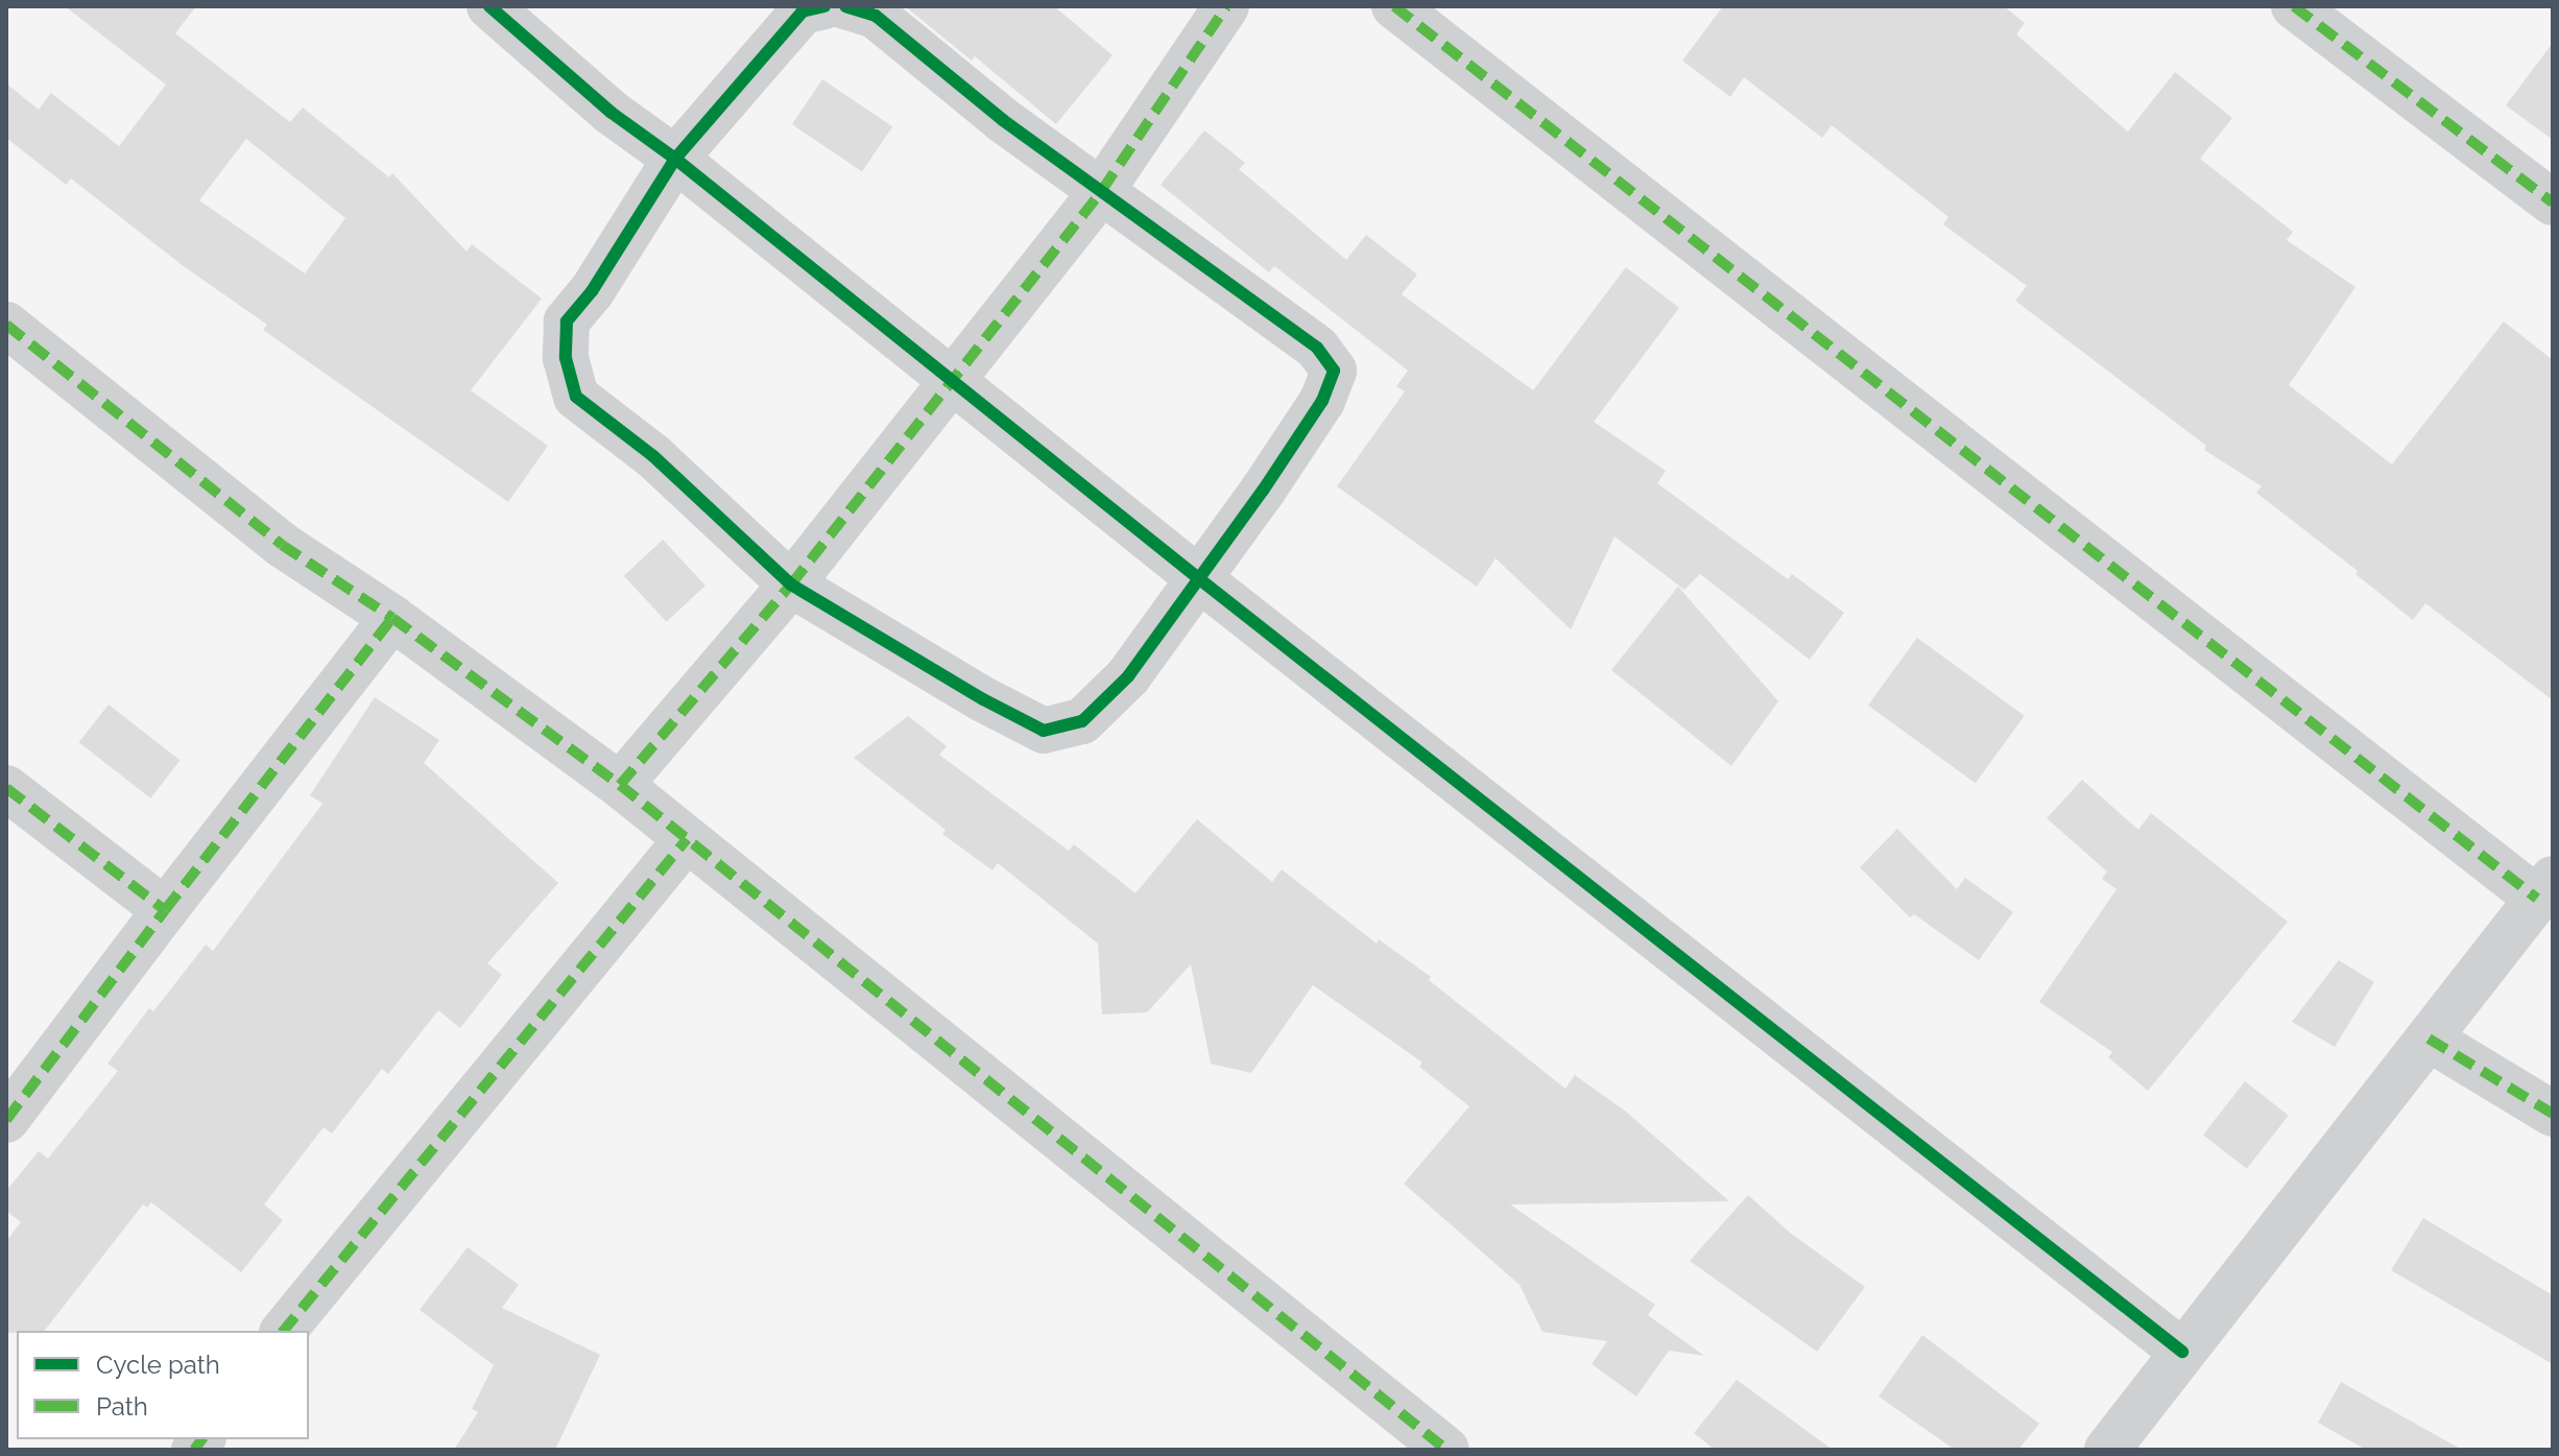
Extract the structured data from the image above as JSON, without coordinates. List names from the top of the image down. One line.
{"legend":["Cycle path","Path"]}
